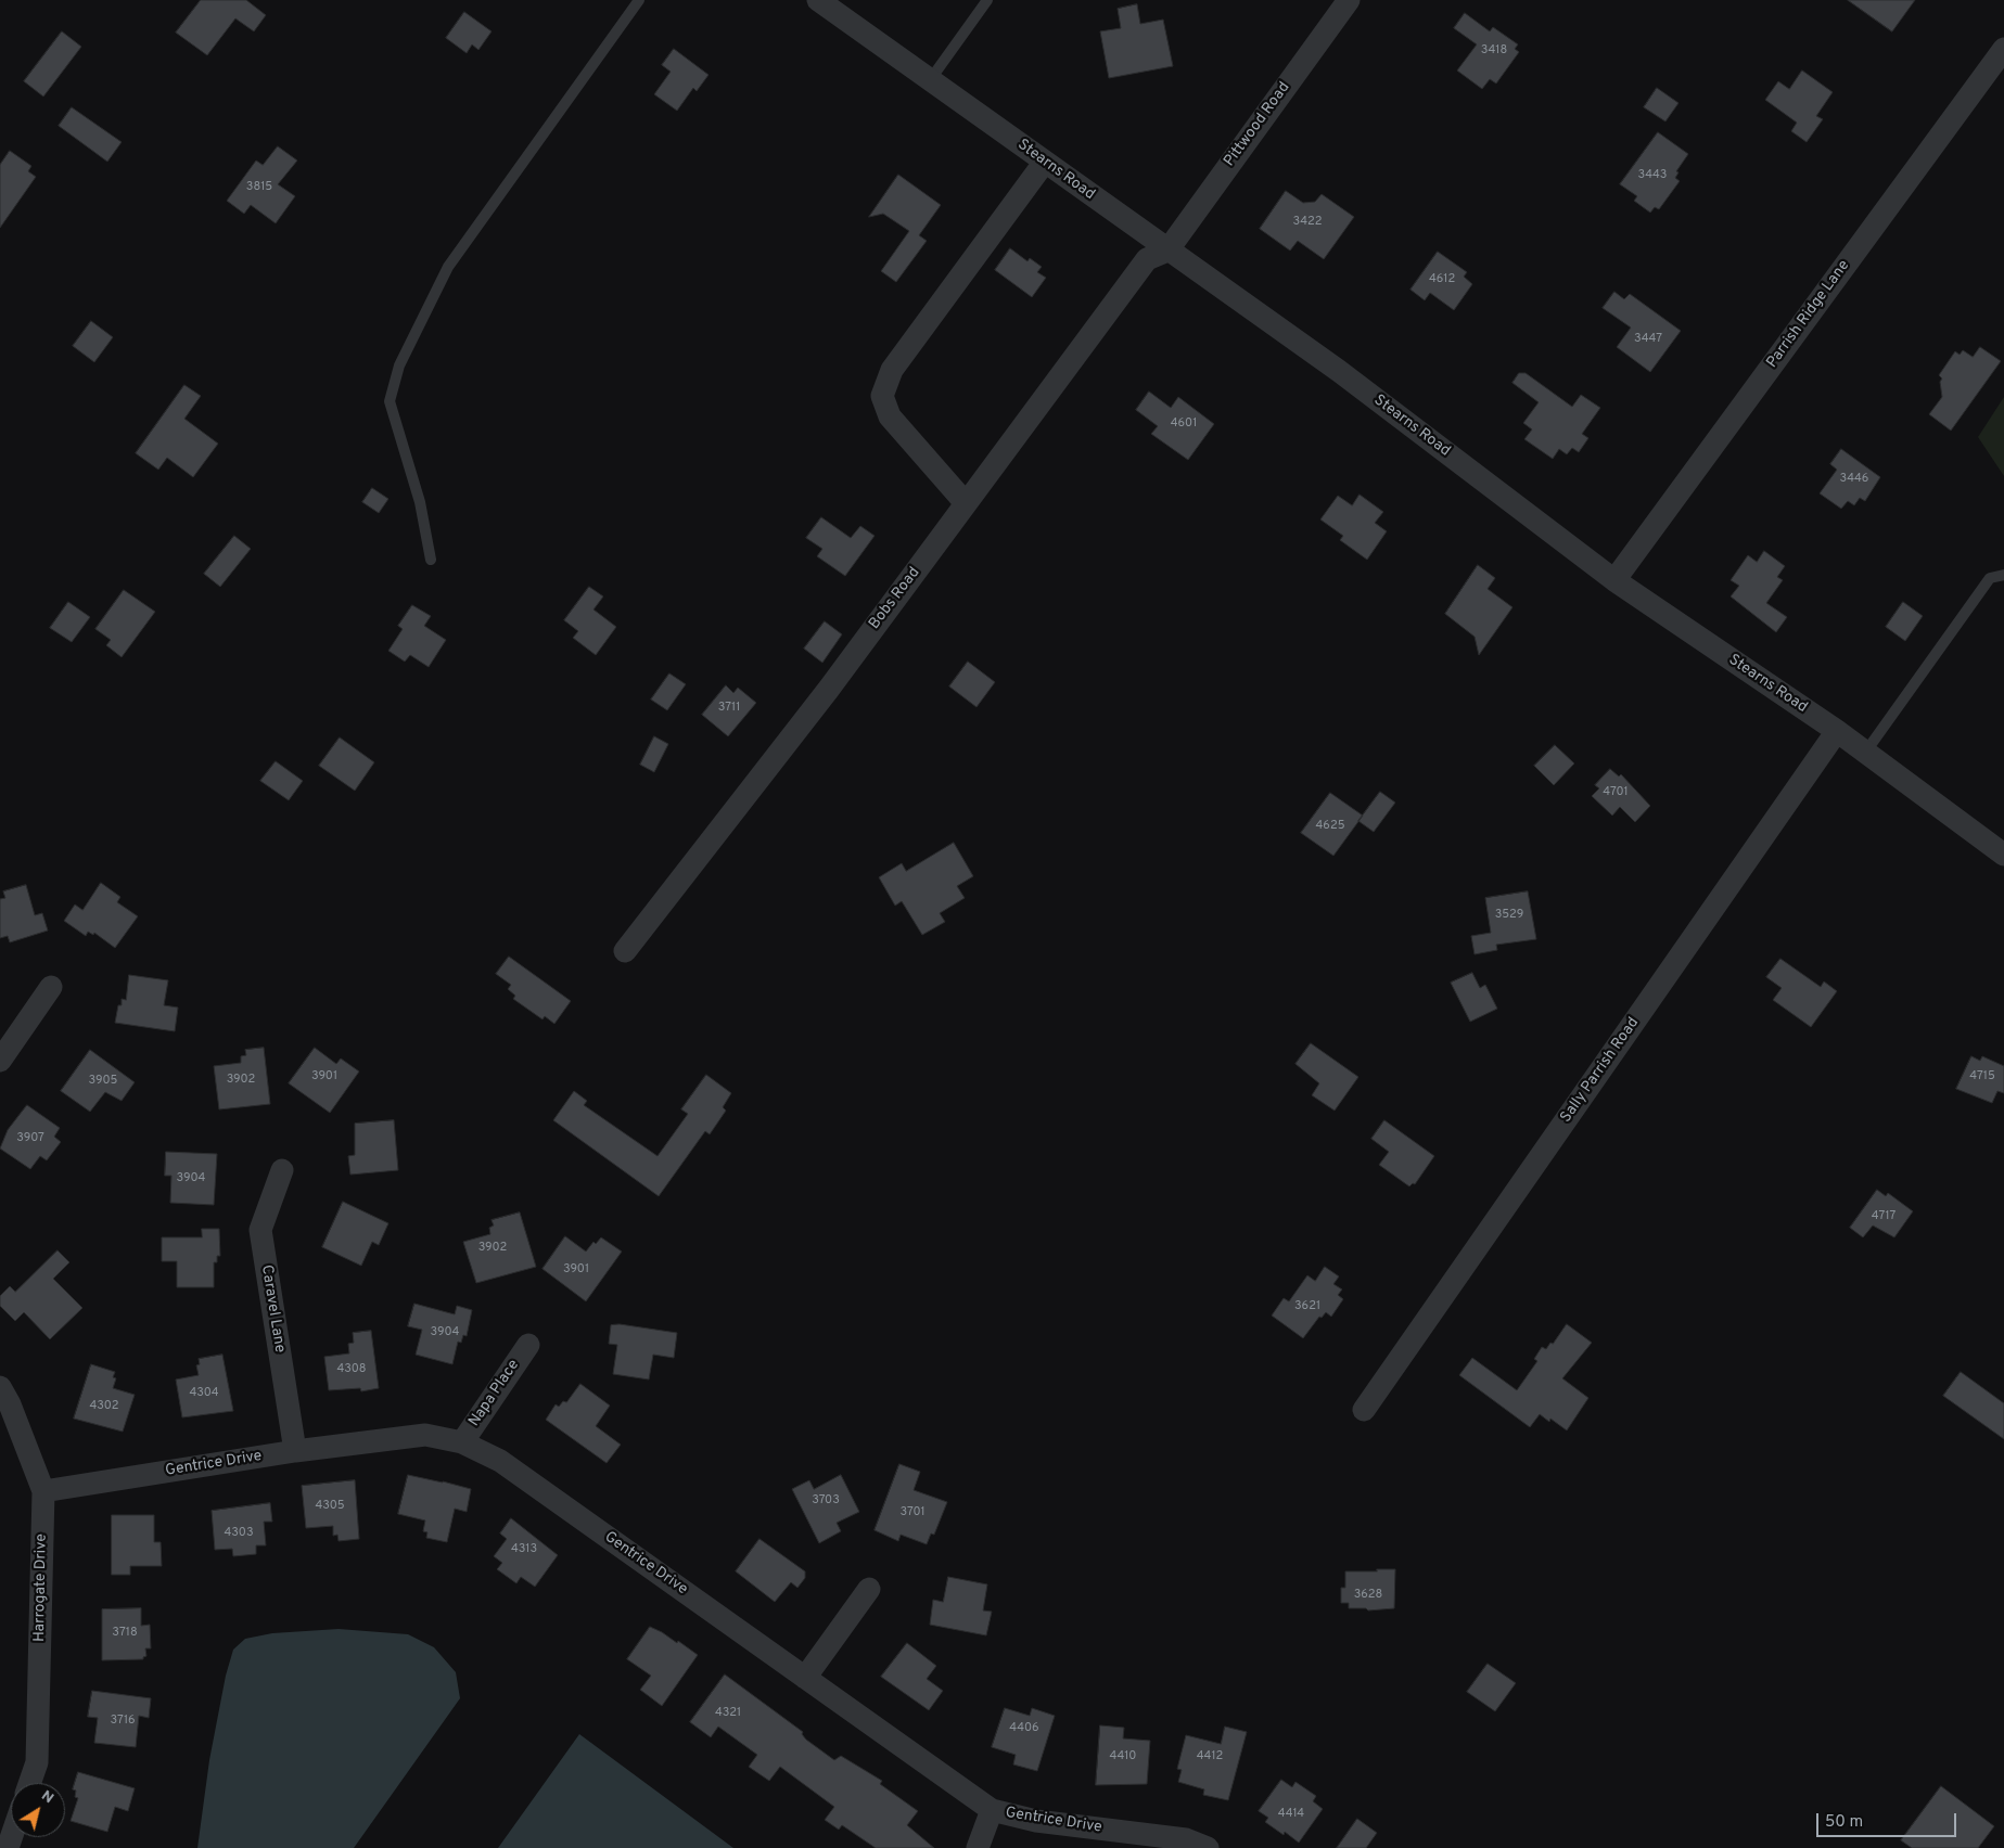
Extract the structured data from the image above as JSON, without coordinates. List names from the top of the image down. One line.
{"streets":{"street":["Pittwood Road","Stearns Road","Parrish Ridge Lane","Bobs Road","Sally Parrish Road","Caravel Lane","Napa Place","Gentrice Drive","Harrogate Drive"]},"crossings":[["Pittwood Road","Stearns Road"],["Pittwood Road","Bobs Road"],["Stearns Road","Parrish Ridge Lane"],["Stearns Road","Bobs Road"],["Stearns Road","Sally Parrish Road"],["Caravel Lane","Gentrice Drive"],["Napa Place","Gentrice Drive"],["Gentrice Drive","Harrogate Drive"]],"house_numbers":["3418","3443","3815","3422","4612","3447","4601","3446","3711","4701","4625","3529","3901","4715","3902","3905","3907","3904","4717","3902","3901","3621","3904","4308","4304","4302","3703","4305","3701","4303","4313","3628","3718","4321","3716","4406","4410","4412","4414"],"scale_bar":"50 m","north":"top right"}
